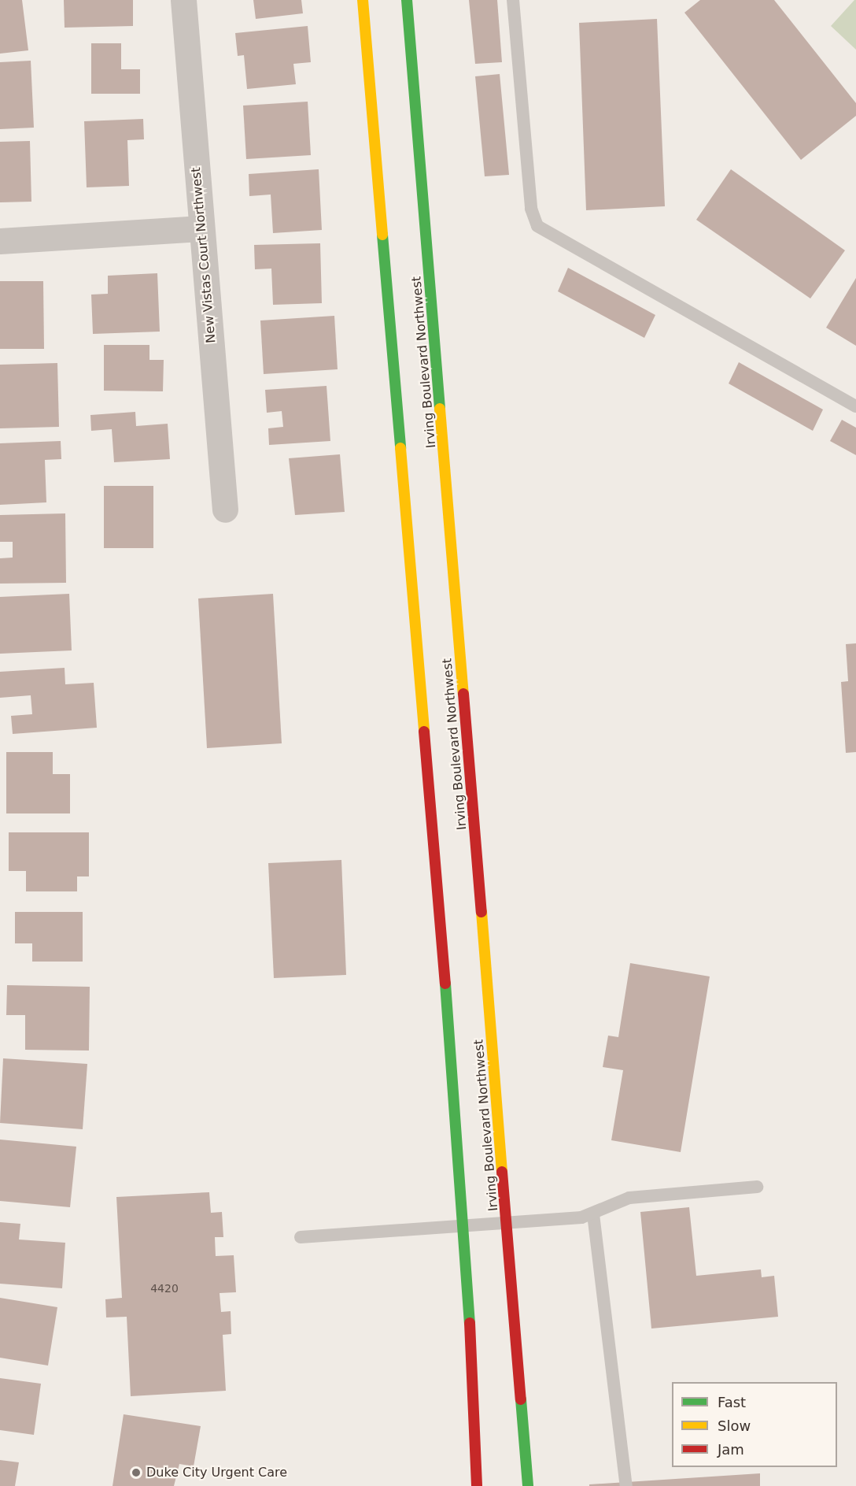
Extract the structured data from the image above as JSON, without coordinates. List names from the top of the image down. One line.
{"streets":{"street":["New Vistas Court Northwest","Irving Boulevard Northwest"]},"places":["Duke City Urgent Care"],"house_numbers":["4420"],"legend":["Fast","Slow","Jam"]}
